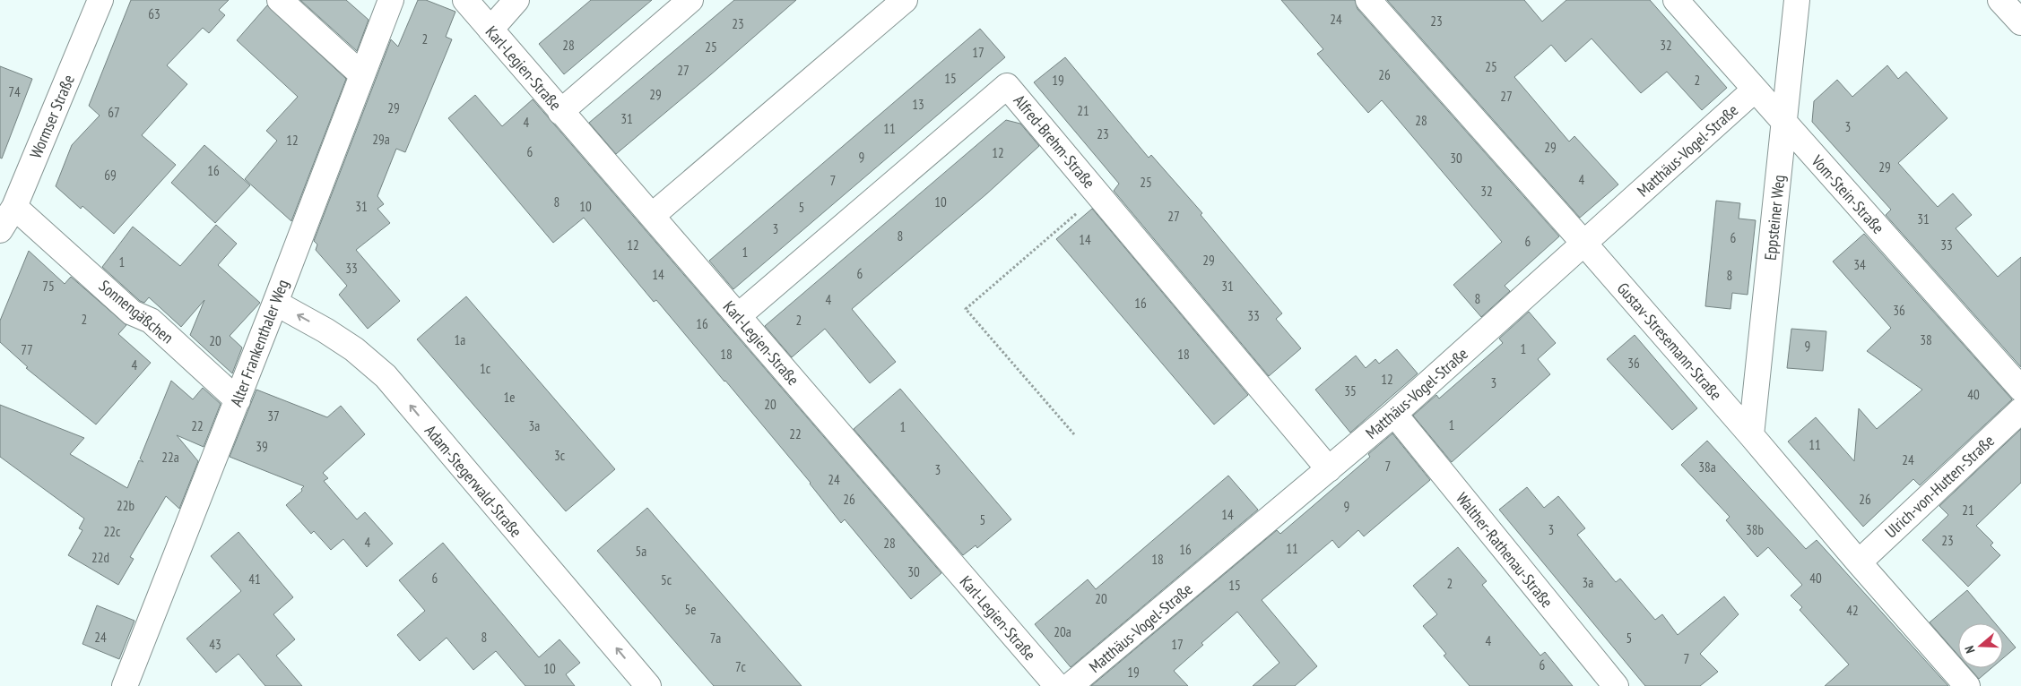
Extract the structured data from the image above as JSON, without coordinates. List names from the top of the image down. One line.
{"streets":{"street":["Karl-Legien-Straße","Wormser Straße","Alfred-Brehm-Straße","Matthäus-Vogel-Straße","Vom-Stein-Straße","Eppsteiner Weg","Sonnengäßchen","Gustav-Stresemann-Straße","Alter Frankenthaler Weg","Adam-Stegerwald-Straße","Ulrich-von-Hutten-Straße","Walther-Rathenau-Straße"]},"crossings":[["Karl-Legien-Straße","Alfred-Brehm-Straße"],["Wormser Straße","Sonnengäßchen"],["Alfred-Brehm-Straße","Matthäus-Vogel-Straße"],["Matthäus-Vogel-Straße","Vom-Stein-Straße"],["Matthäus-Vogel-Straße","Gustav-Stresemann-Straße"],["Matthäus-Vogel-Straße","Walther-Rathenau-Straße"],["Vom-Stein-Straße","Eppsteiner Weg"],["Eppsteiner Weg","Gustav-Stresemann-Straße"],["Sonnengäßchen","Alter Frankenthaler Weg"],["Gustav-Stresemann-Straße","Ulrich-von-Hutten-Straße"],["Alter Frankenthaler Weg","Adam-Stegerwald-Straße"]],"one_way":["Adam-Stegerwald-Straße"],"house_numbers":["63","24","23","23","2","28","32","25","17","25","27","26","15","19","2","74","29","27","13","29","21","67","31","28","4","3","11","23","29a","12","29","6","12","9","30","29","16","69","4","7","25","32","8","10","31","10","5","27","31","3","8","6","14","6","12","33","1","29","1","34","33","6","14","8","75","31","8","4","16","36","33","2","2","16","1a","38","20","9","1","77","18","18","36","4","1c","12","3","35","40","1e","20","37","1","22","3a","1","22","11","39","3c","22a","24","7","38a","3","24","26","26","22b","9","21","14","5","3","38b","22c","23","4","28","11","16","5a","22d","18","30","6","40","41","5c","3a","2","15","20","5e","42","20a","24","8","7a","5","4","43","17","7","6","7c","10","19"],"north":"left"}
